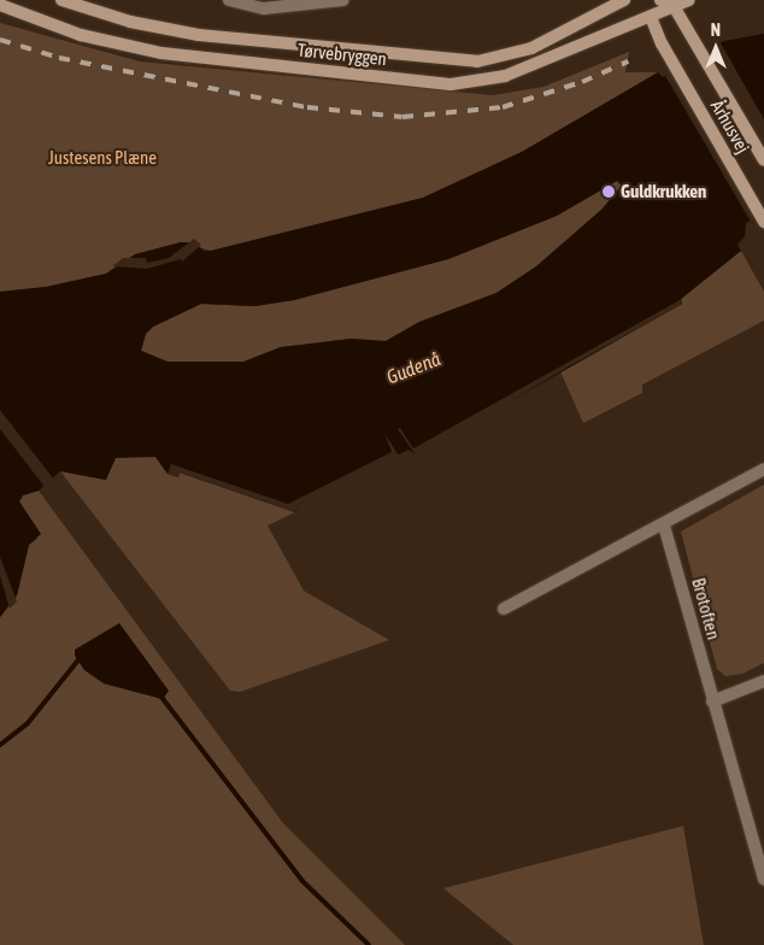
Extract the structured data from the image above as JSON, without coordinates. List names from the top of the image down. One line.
{"streets":{"main road":["Tørvebryggen","Århusvej"],"street":["Brotoften"]},"crossings":[["Tørvebryggen","Århusvej"]],"water":["Gudenå"],"parks":["Justesens Plæne"],"places":["Guldkrukken"],"north":"top"}
